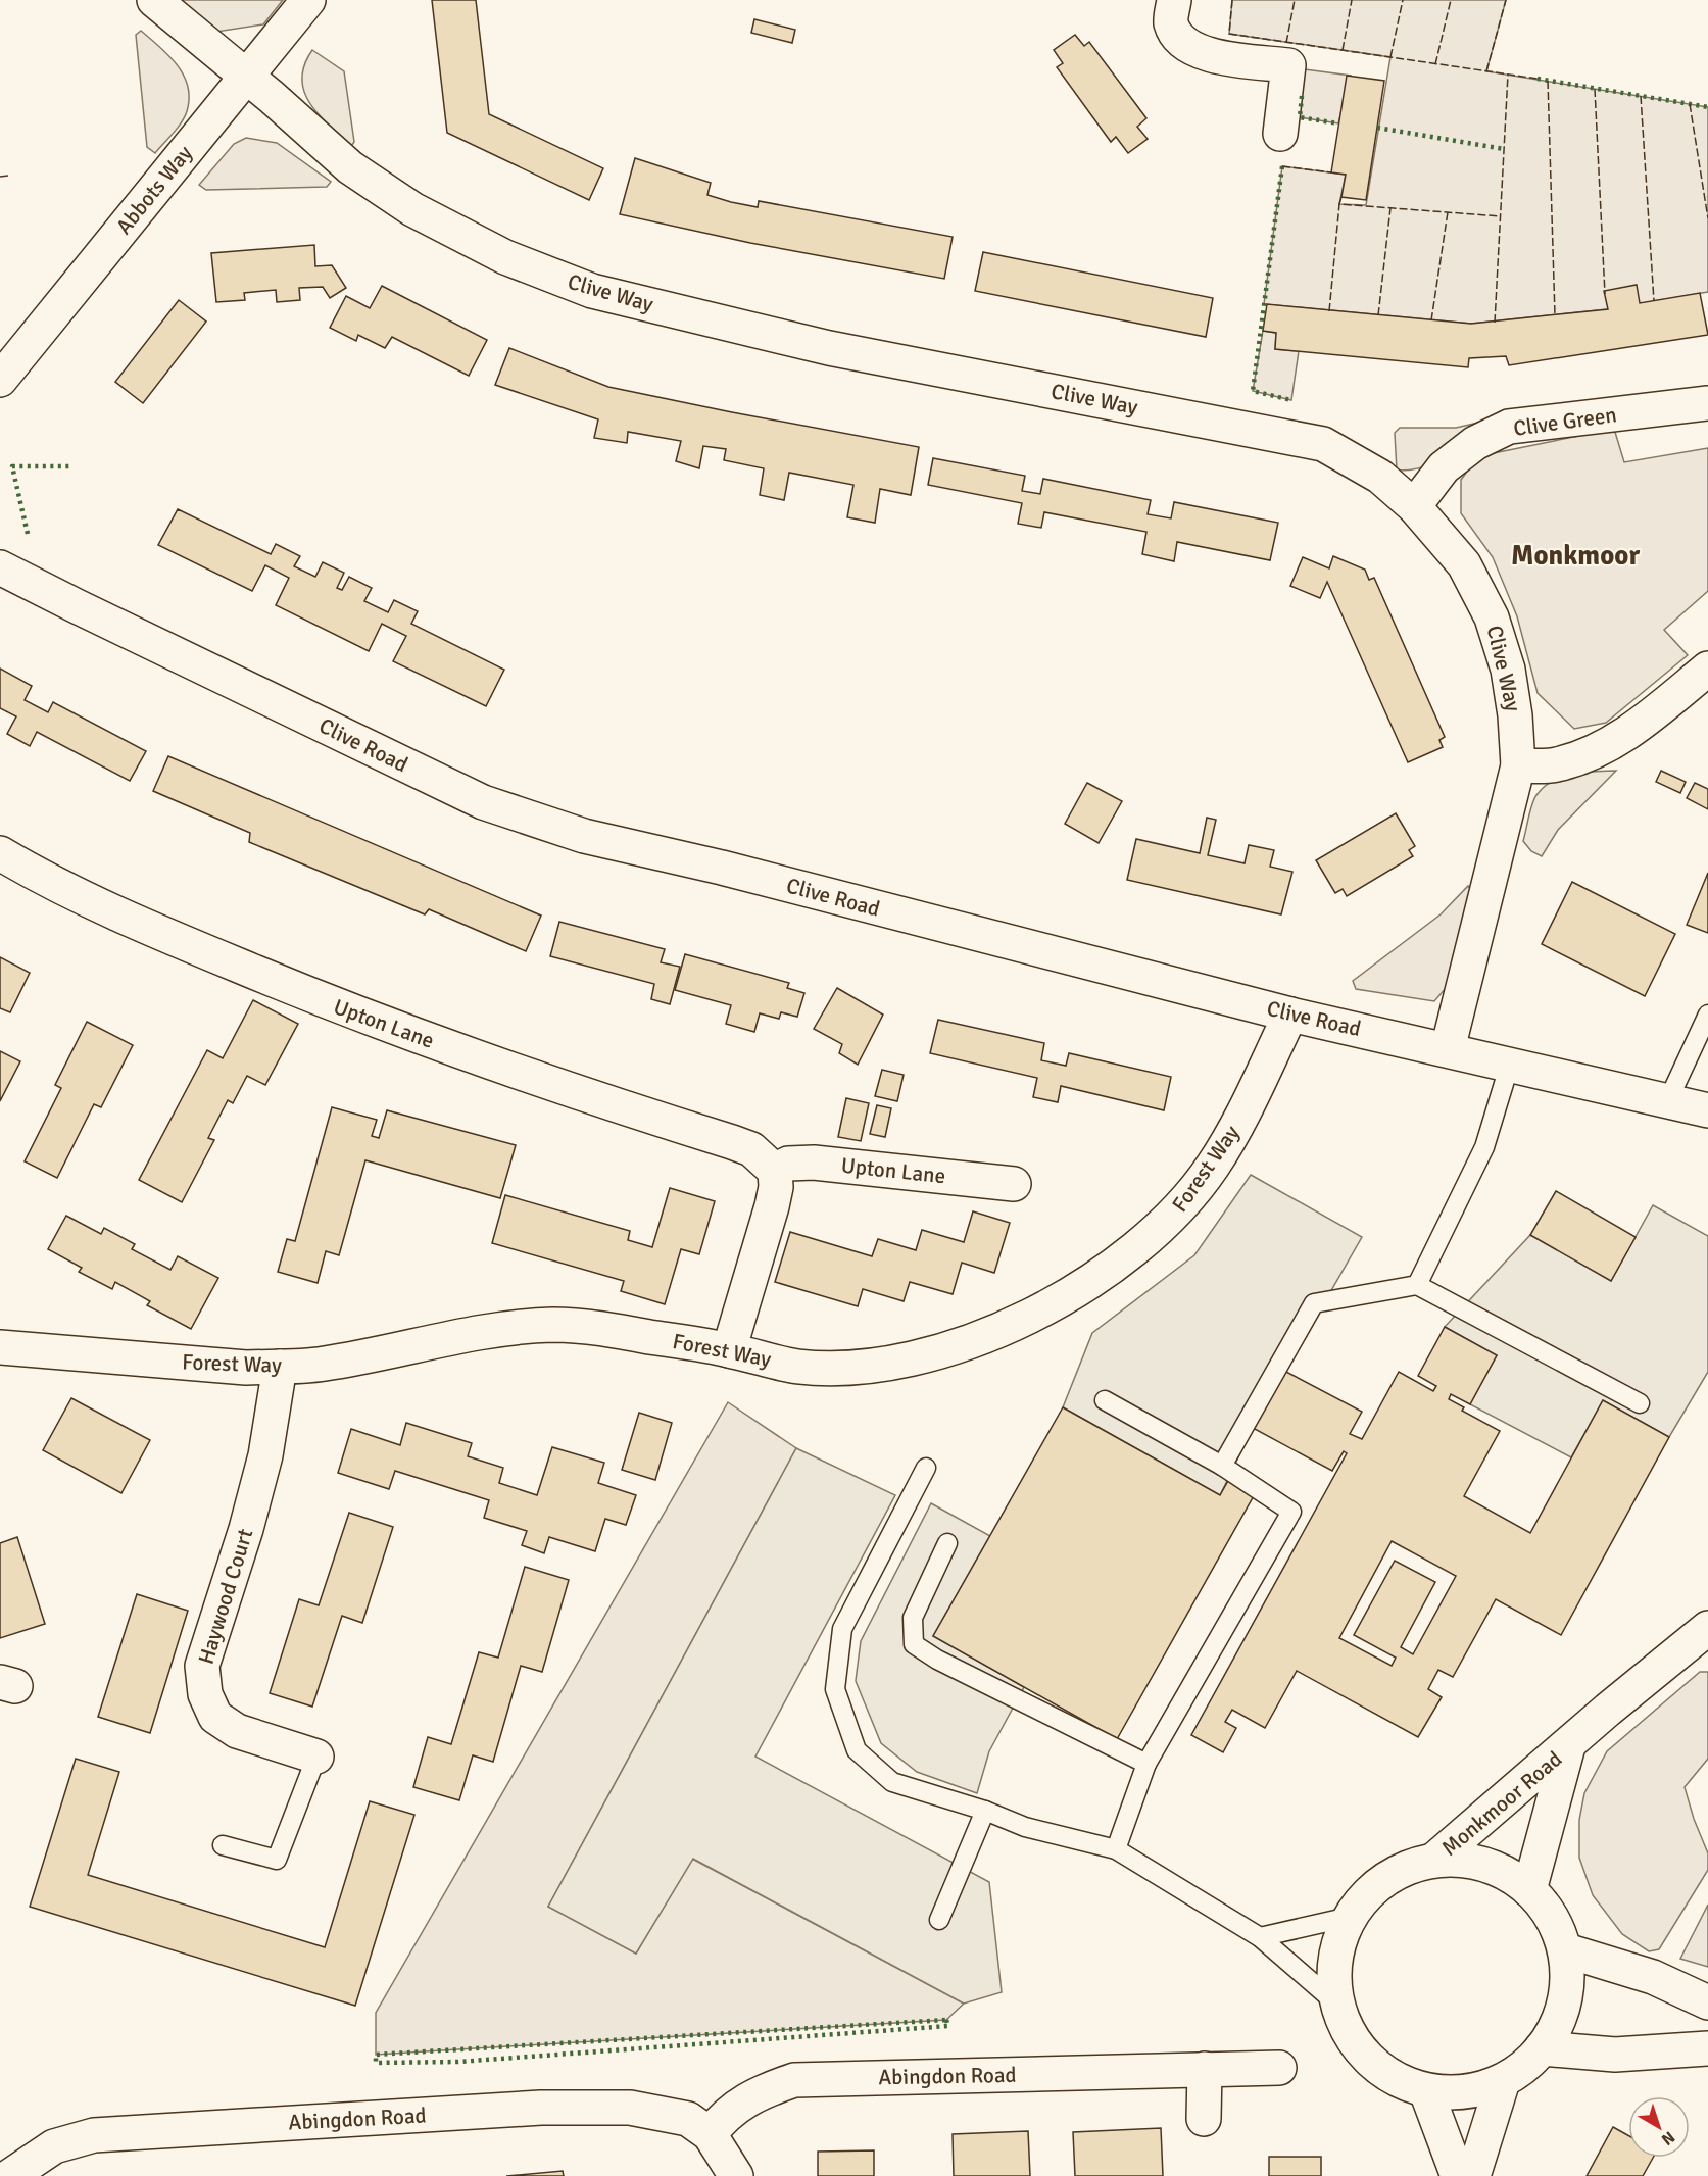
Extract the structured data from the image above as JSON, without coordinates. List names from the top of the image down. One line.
{"streets":{"street":["Abbots Way","Clive Way","Clive Green","Clive Road","Upton Lane","Forest Way","Haywood Court","Monkmoor Road","Abingdon Road"]},"crossings":[["Abbots Way","Clive Way"],["Clive Way","Clive Green"],["Clive Way","Clive Road"],["Clive Road","Forest Way"],["Forest Way","Haywood Court"]],"districts":["Monkmoor"],"north":"bottom right"}
